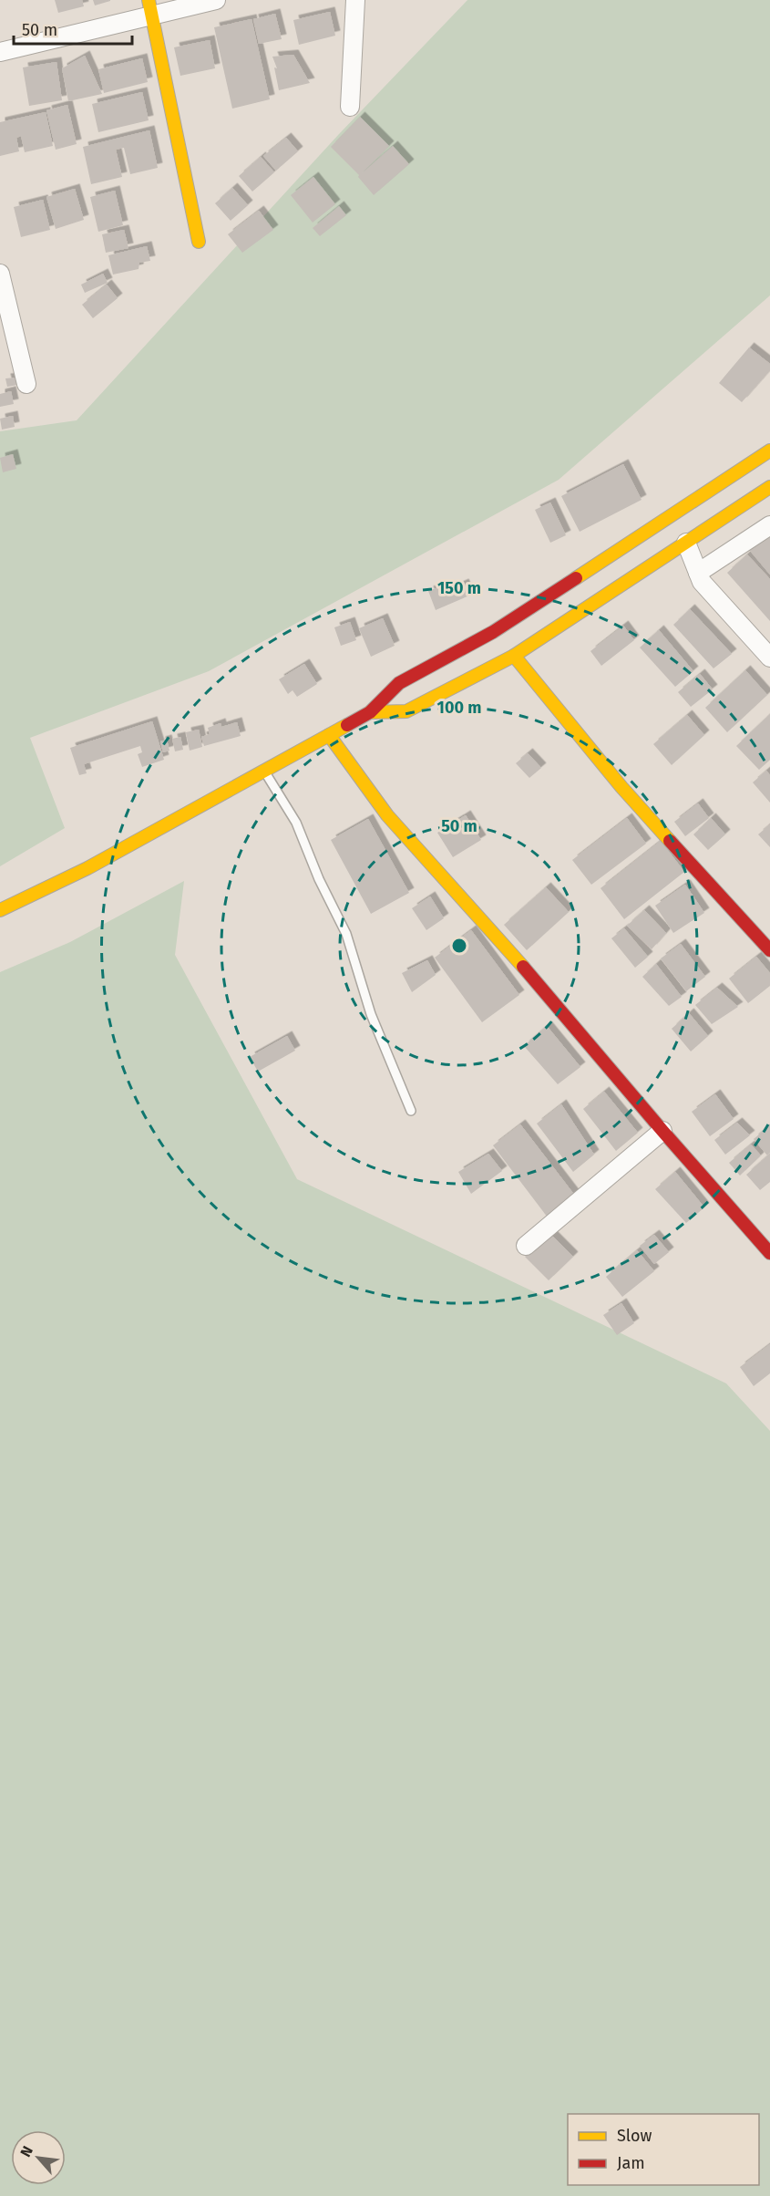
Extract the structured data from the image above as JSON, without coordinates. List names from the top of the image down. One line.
{"legend":["Slow","Jam"],"scale_bar":"50 m","north":"top left","rings":["150 m","100 m","50 m"]}
